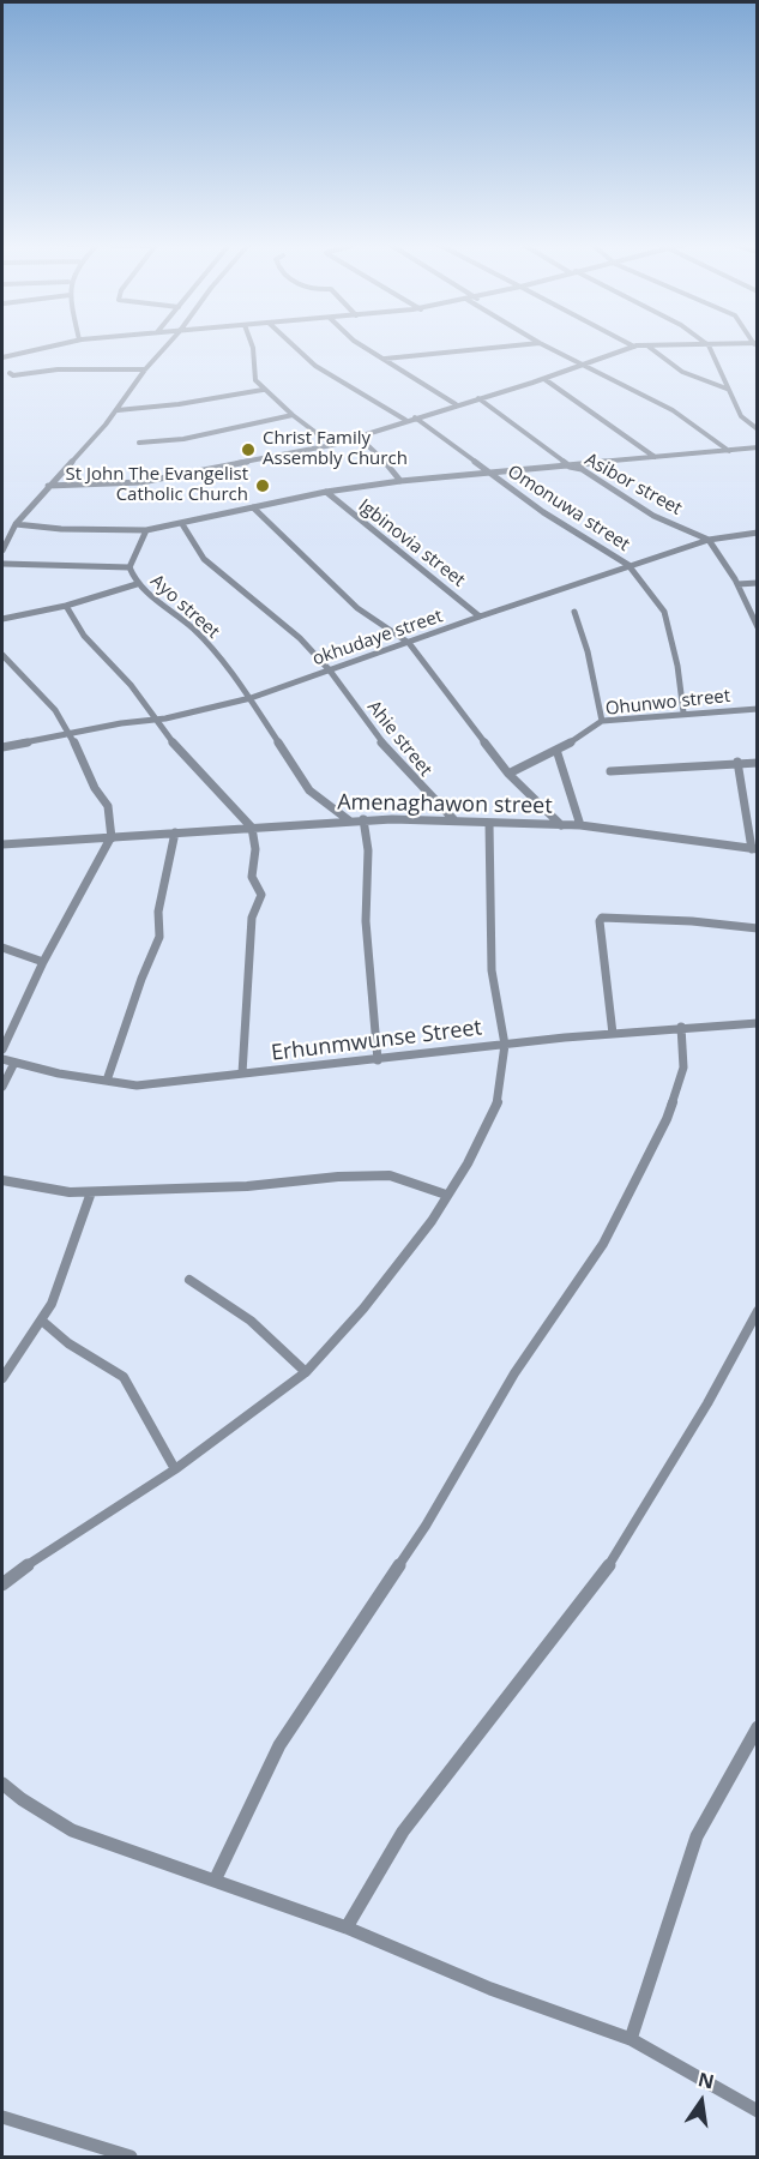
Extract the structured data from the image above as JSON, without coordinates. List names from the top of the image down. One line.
{"streets":{"street":["Asibor street","Omonuwa street","Igbinovia street","Ayo street","okhudaye street","Ohunwo street","Ahie street","Amenaghawon street","Erhunmwunse Street"]},"crossings":[["Asibor street","okhudaye street"],["Omonuwa street","okhudaye street"],["Omonuwa street","Ohunwo street"],["Igbinovia street","okhudaye street"],["Ayo street","okhudaye street"],["Ayo street","Amenaghawon street"],["okhudaye street","Ahie street"],["Ahie street","Amenaghawon street"]],"places":["Christ Family Assembly Church","St John The Evangelist Catholic Church"],"north":"top"}
